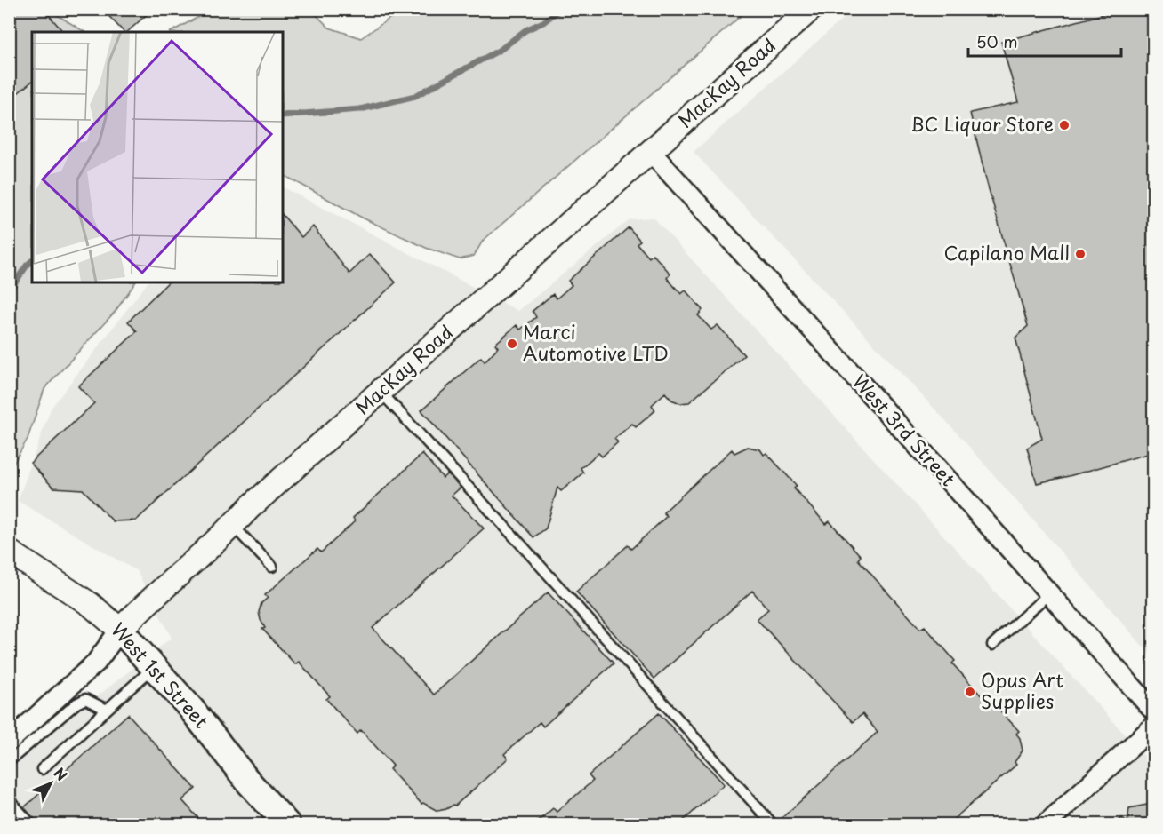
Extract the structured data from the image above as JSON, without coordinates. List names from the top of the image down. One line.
{"streets":{"main road":["West 1st Street"],"street":["MacKay Road","West 3rd Street"]},"crossings":[["MacKay Road","West 3rd Street"],["MacKay Road","West 1st Street"]],"places":["BC Liquor Store","Capilano Mall","Marci Automotive LTD","Opus Art Supplies"],"scale_bar":"50 m","north":"top right"}
